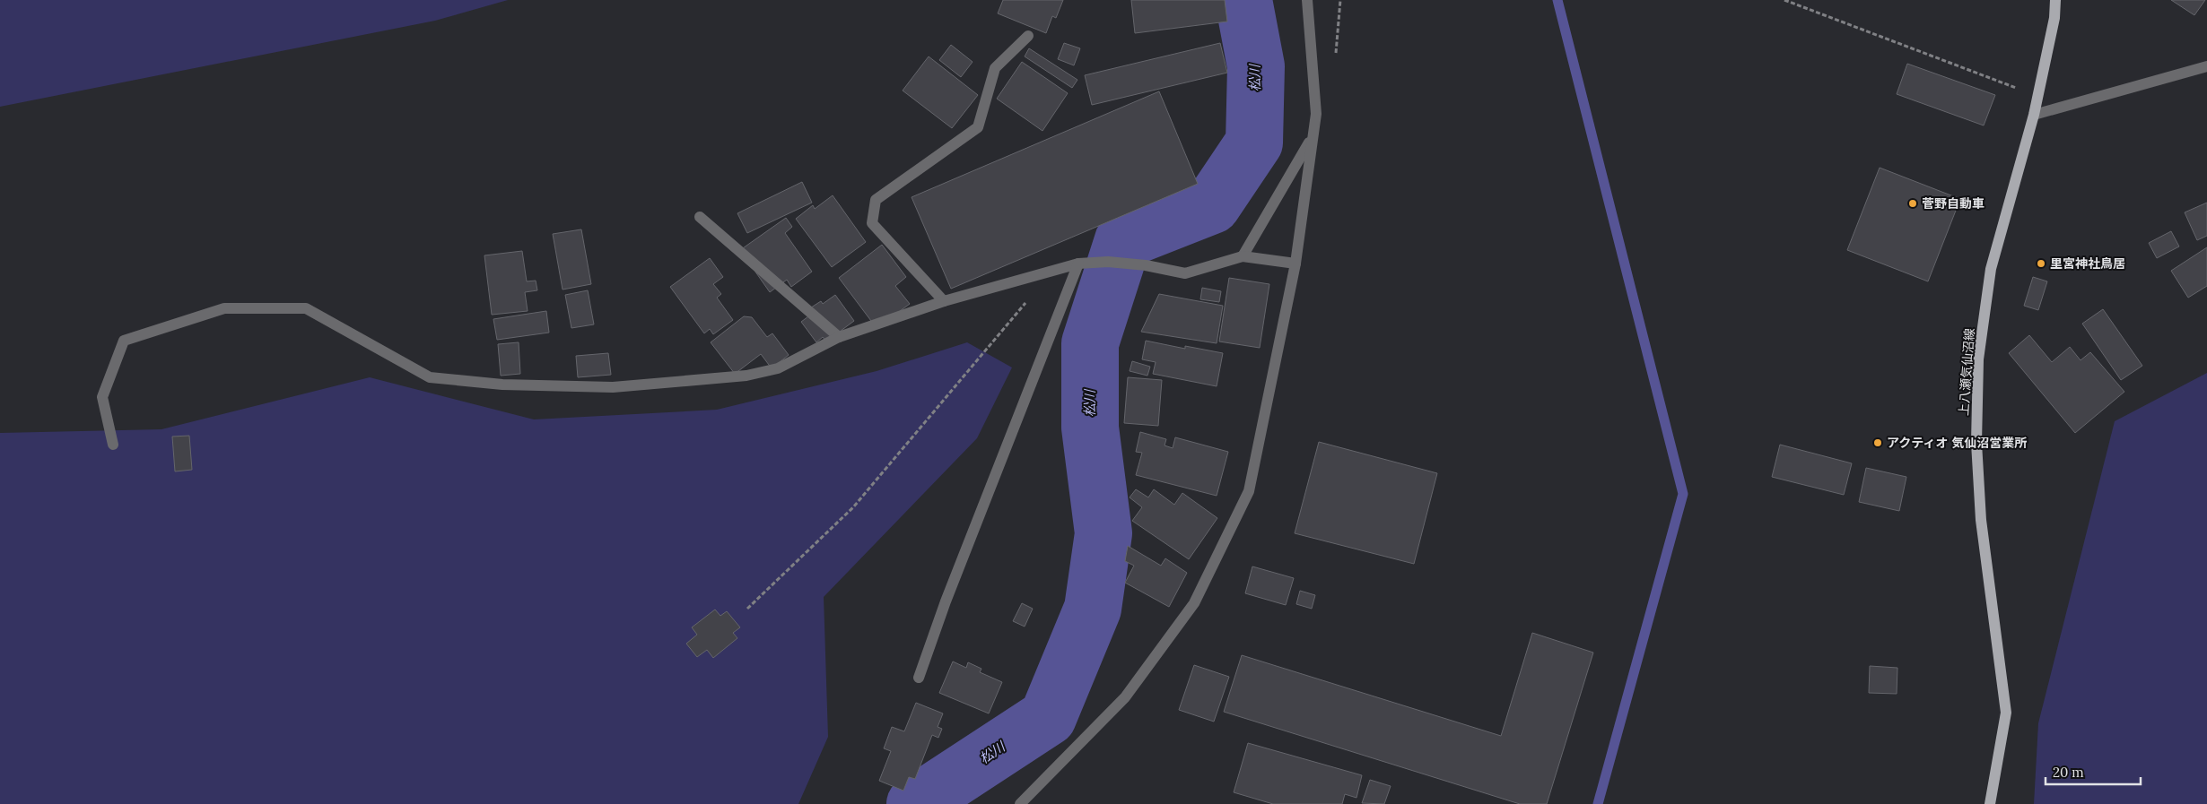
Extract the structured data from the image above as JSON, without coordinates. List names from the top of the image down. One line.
{"streets":{"main road":["上八瀬気仙沼線"]},"water":["松川"],"places":["菅野自動車","里宮神社鳥居","アクティオ 気仙沼営業所"],"scale_bar":"20 m"}
